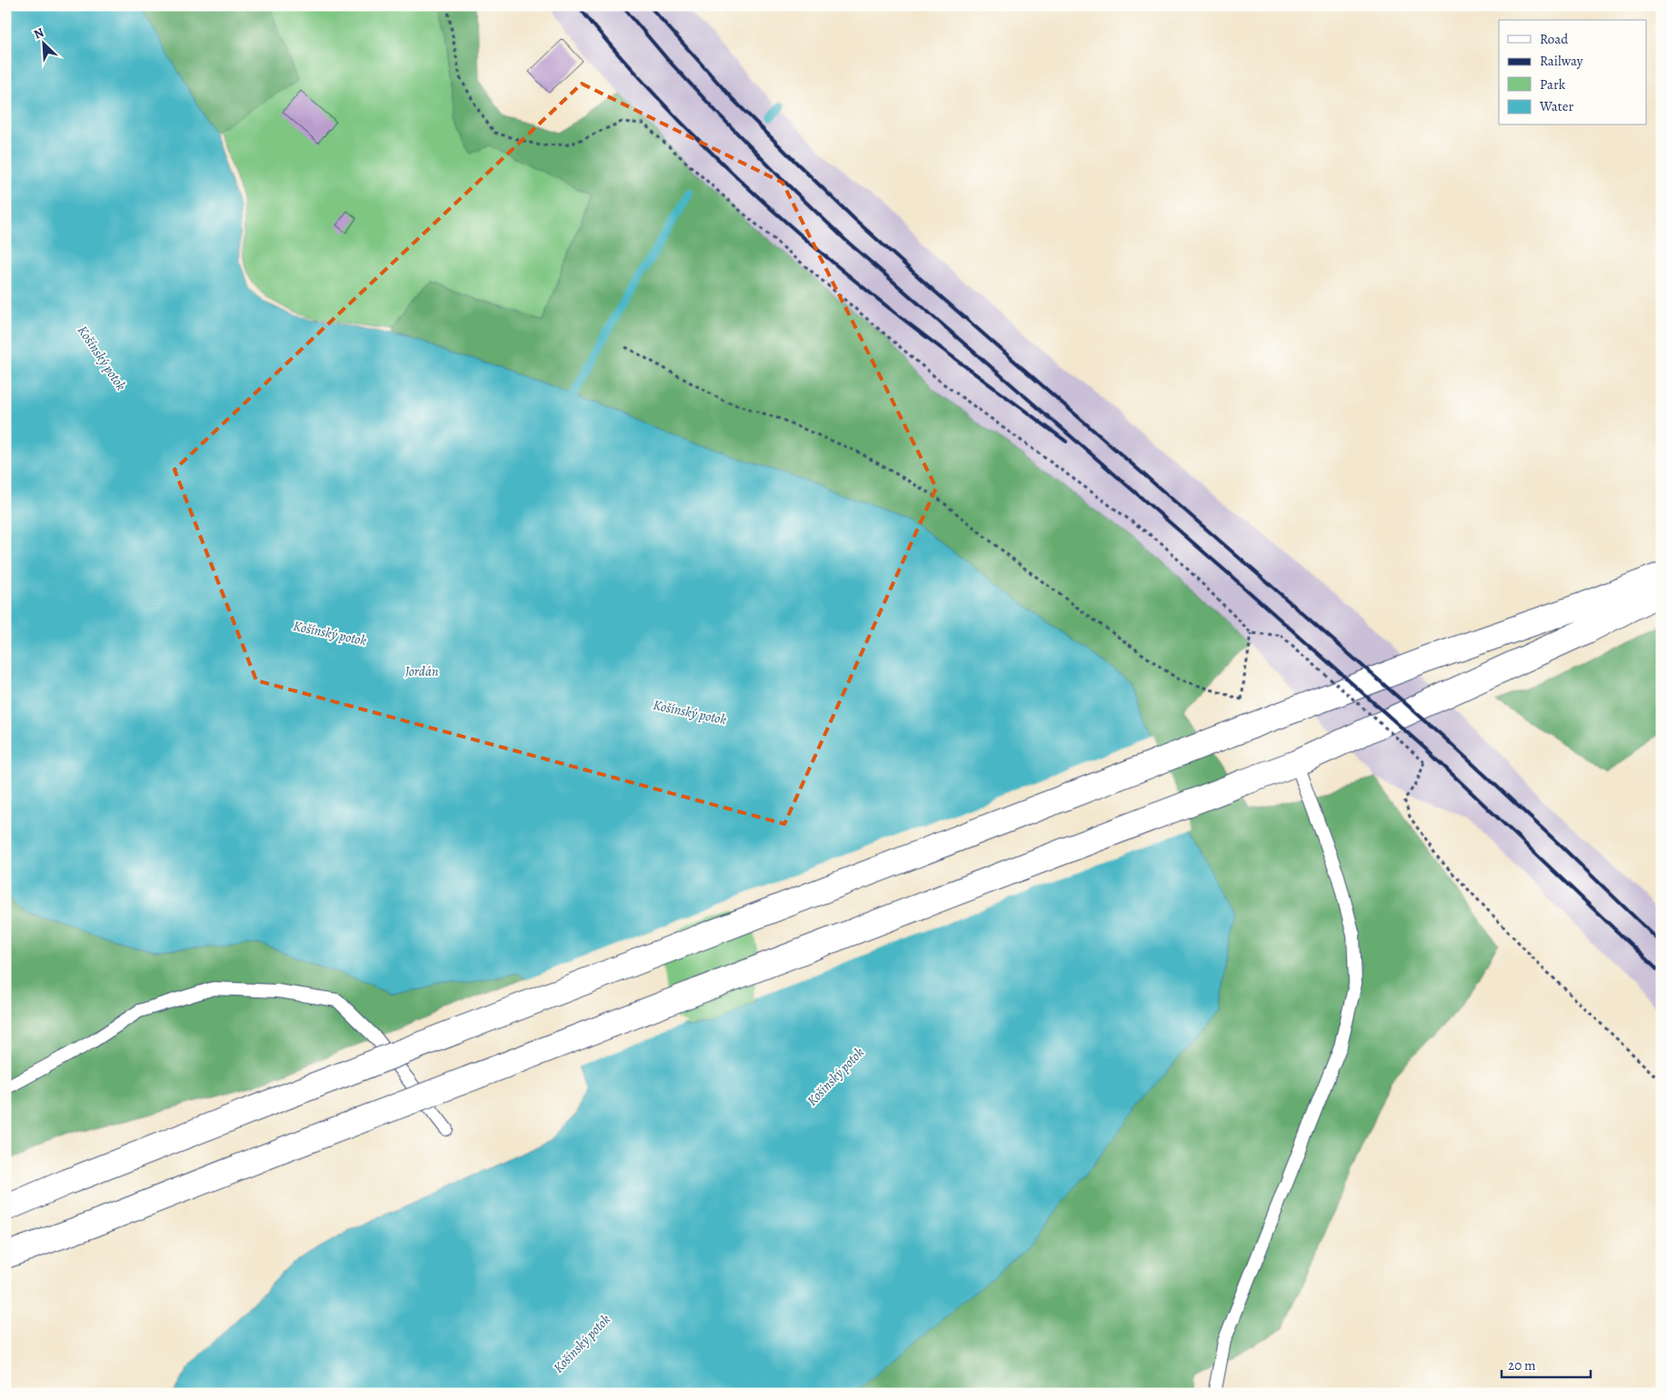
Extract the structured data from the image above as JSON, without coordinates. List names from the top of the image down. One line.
{"water":["Košínský potok","Jordán"],"legend":["Road","Railway","Park","Water"],"scale_bar":"20 m","north":"top left"}
